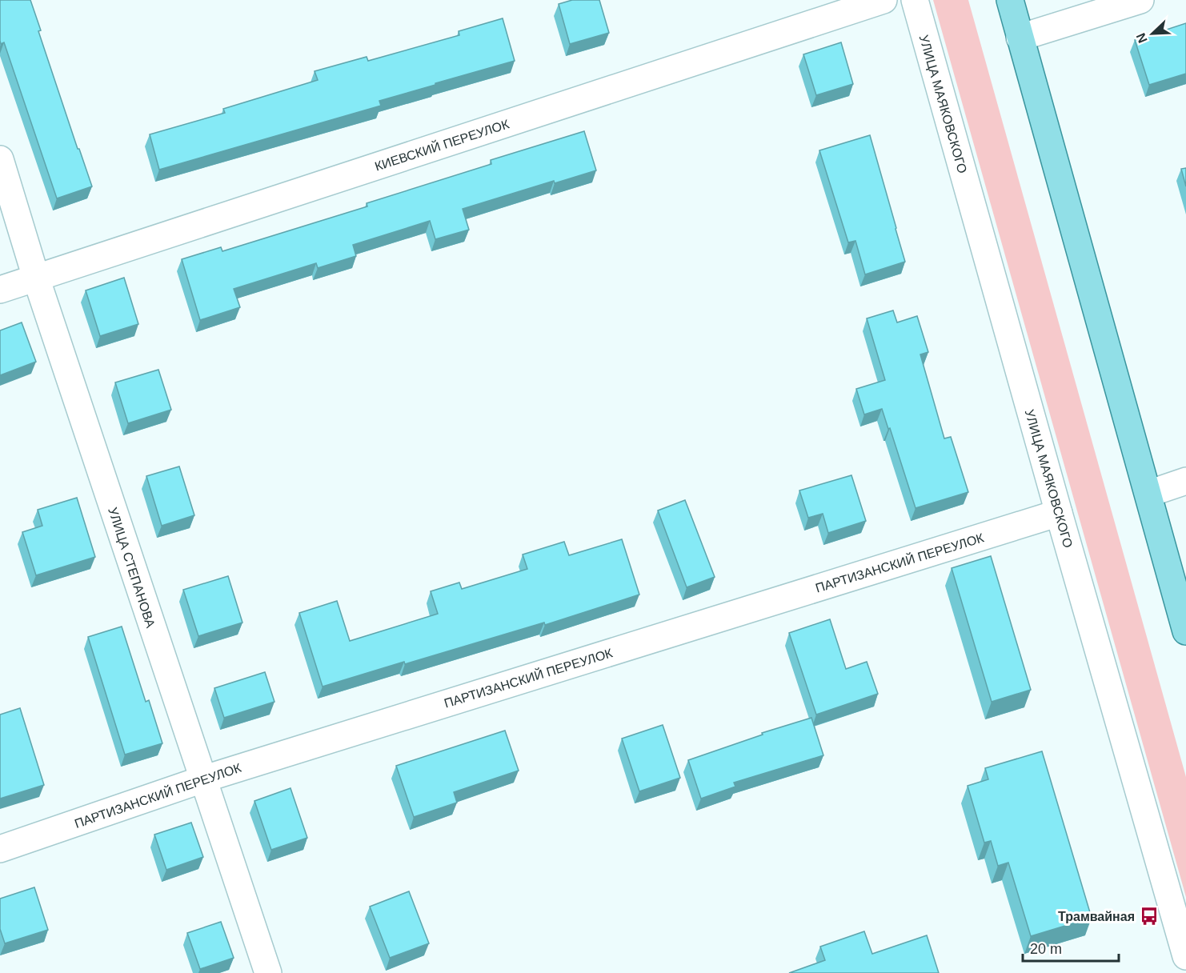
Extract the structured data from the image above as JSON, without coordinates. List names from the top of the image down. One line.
{"streets":{"street":["УЛИЦА МАЯКОВСКОГО","КИЕВСКИЙ ПЕРЕУЛОК","ПАРТИЗАНСКИЙ ПЕРЕУЛОК","УЛИЦА СТЕПАНОВА"]},"crossings":[["УЛИЦА МАЯКОВСКОГО","ПАРТИЗАНСКИЙ ПЕРЕУЛОК"],["КИЕВСКИЙ ПЕРЕУЛОК","УЛИЦА СТЕПАНОВА"],["ПАРТИЗАНСКИЙ ПЕРЕУЛОК","УЛИЦА СТЕПАНОВА"]],"places":{"bus stop":["Трамвайная"]},"scale_bar":"20 m","north":"bottom left"}
